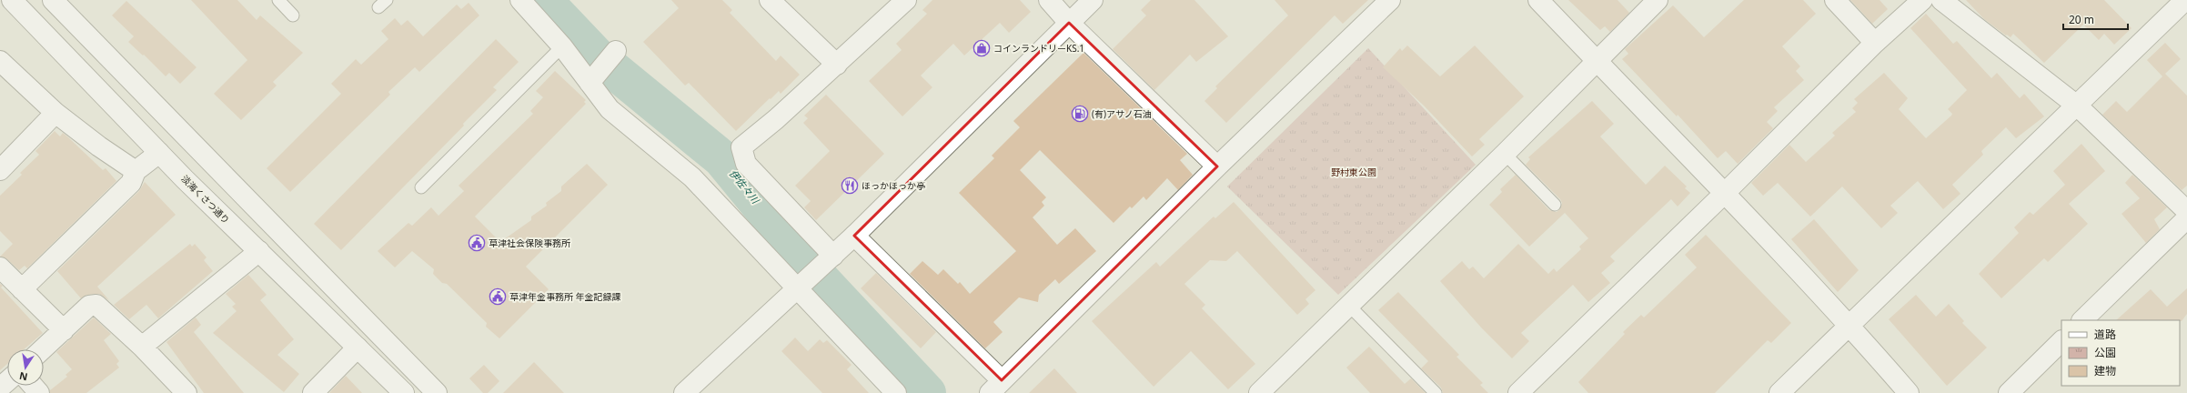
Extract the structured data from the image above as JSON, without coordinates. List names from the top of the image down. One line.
{"streets":{"street":["淡海くさつ通り"]},"water":["伊佐々川"],"parks":["野村東公園"],"places":{"shop":["コインランドリーKS.1"],"fuel station":["(有)アサノ石油"],"restaurant":["ほっかほっか亭"],"public building":["草津社会保険事務所","草津年金事務所 年金記録課"]},"legend":["道路","公園","建物"],"scale_bar":"20 m","north":"bottom"}
